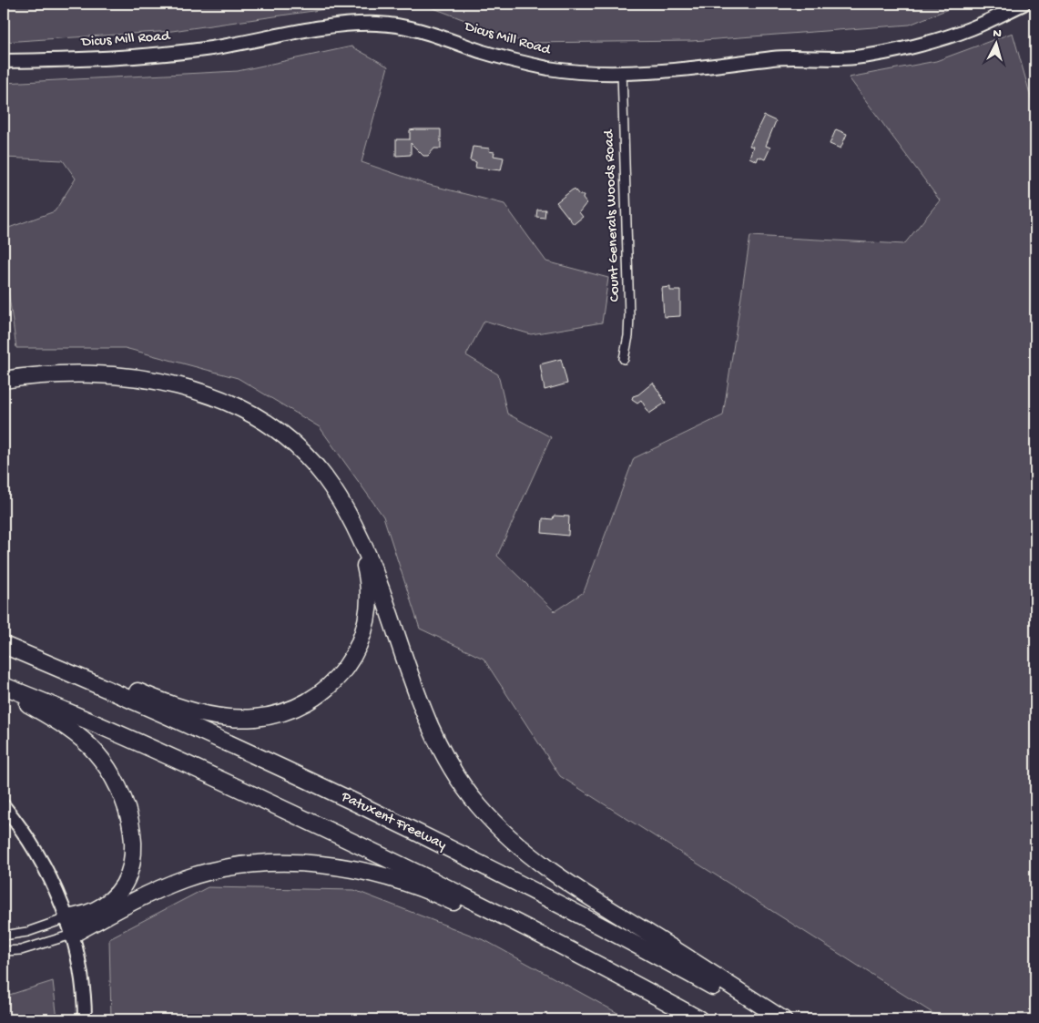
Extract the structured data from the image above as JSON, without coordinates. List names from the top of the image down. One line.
{"streets":{"highway":["Patuxent Freeway"],"street":["Dicus Mill Road","Count Generals Woods Road"]},"crossings":[["Dicus Mill Road","Count Generals Woods Road"]],"north":"top"}
